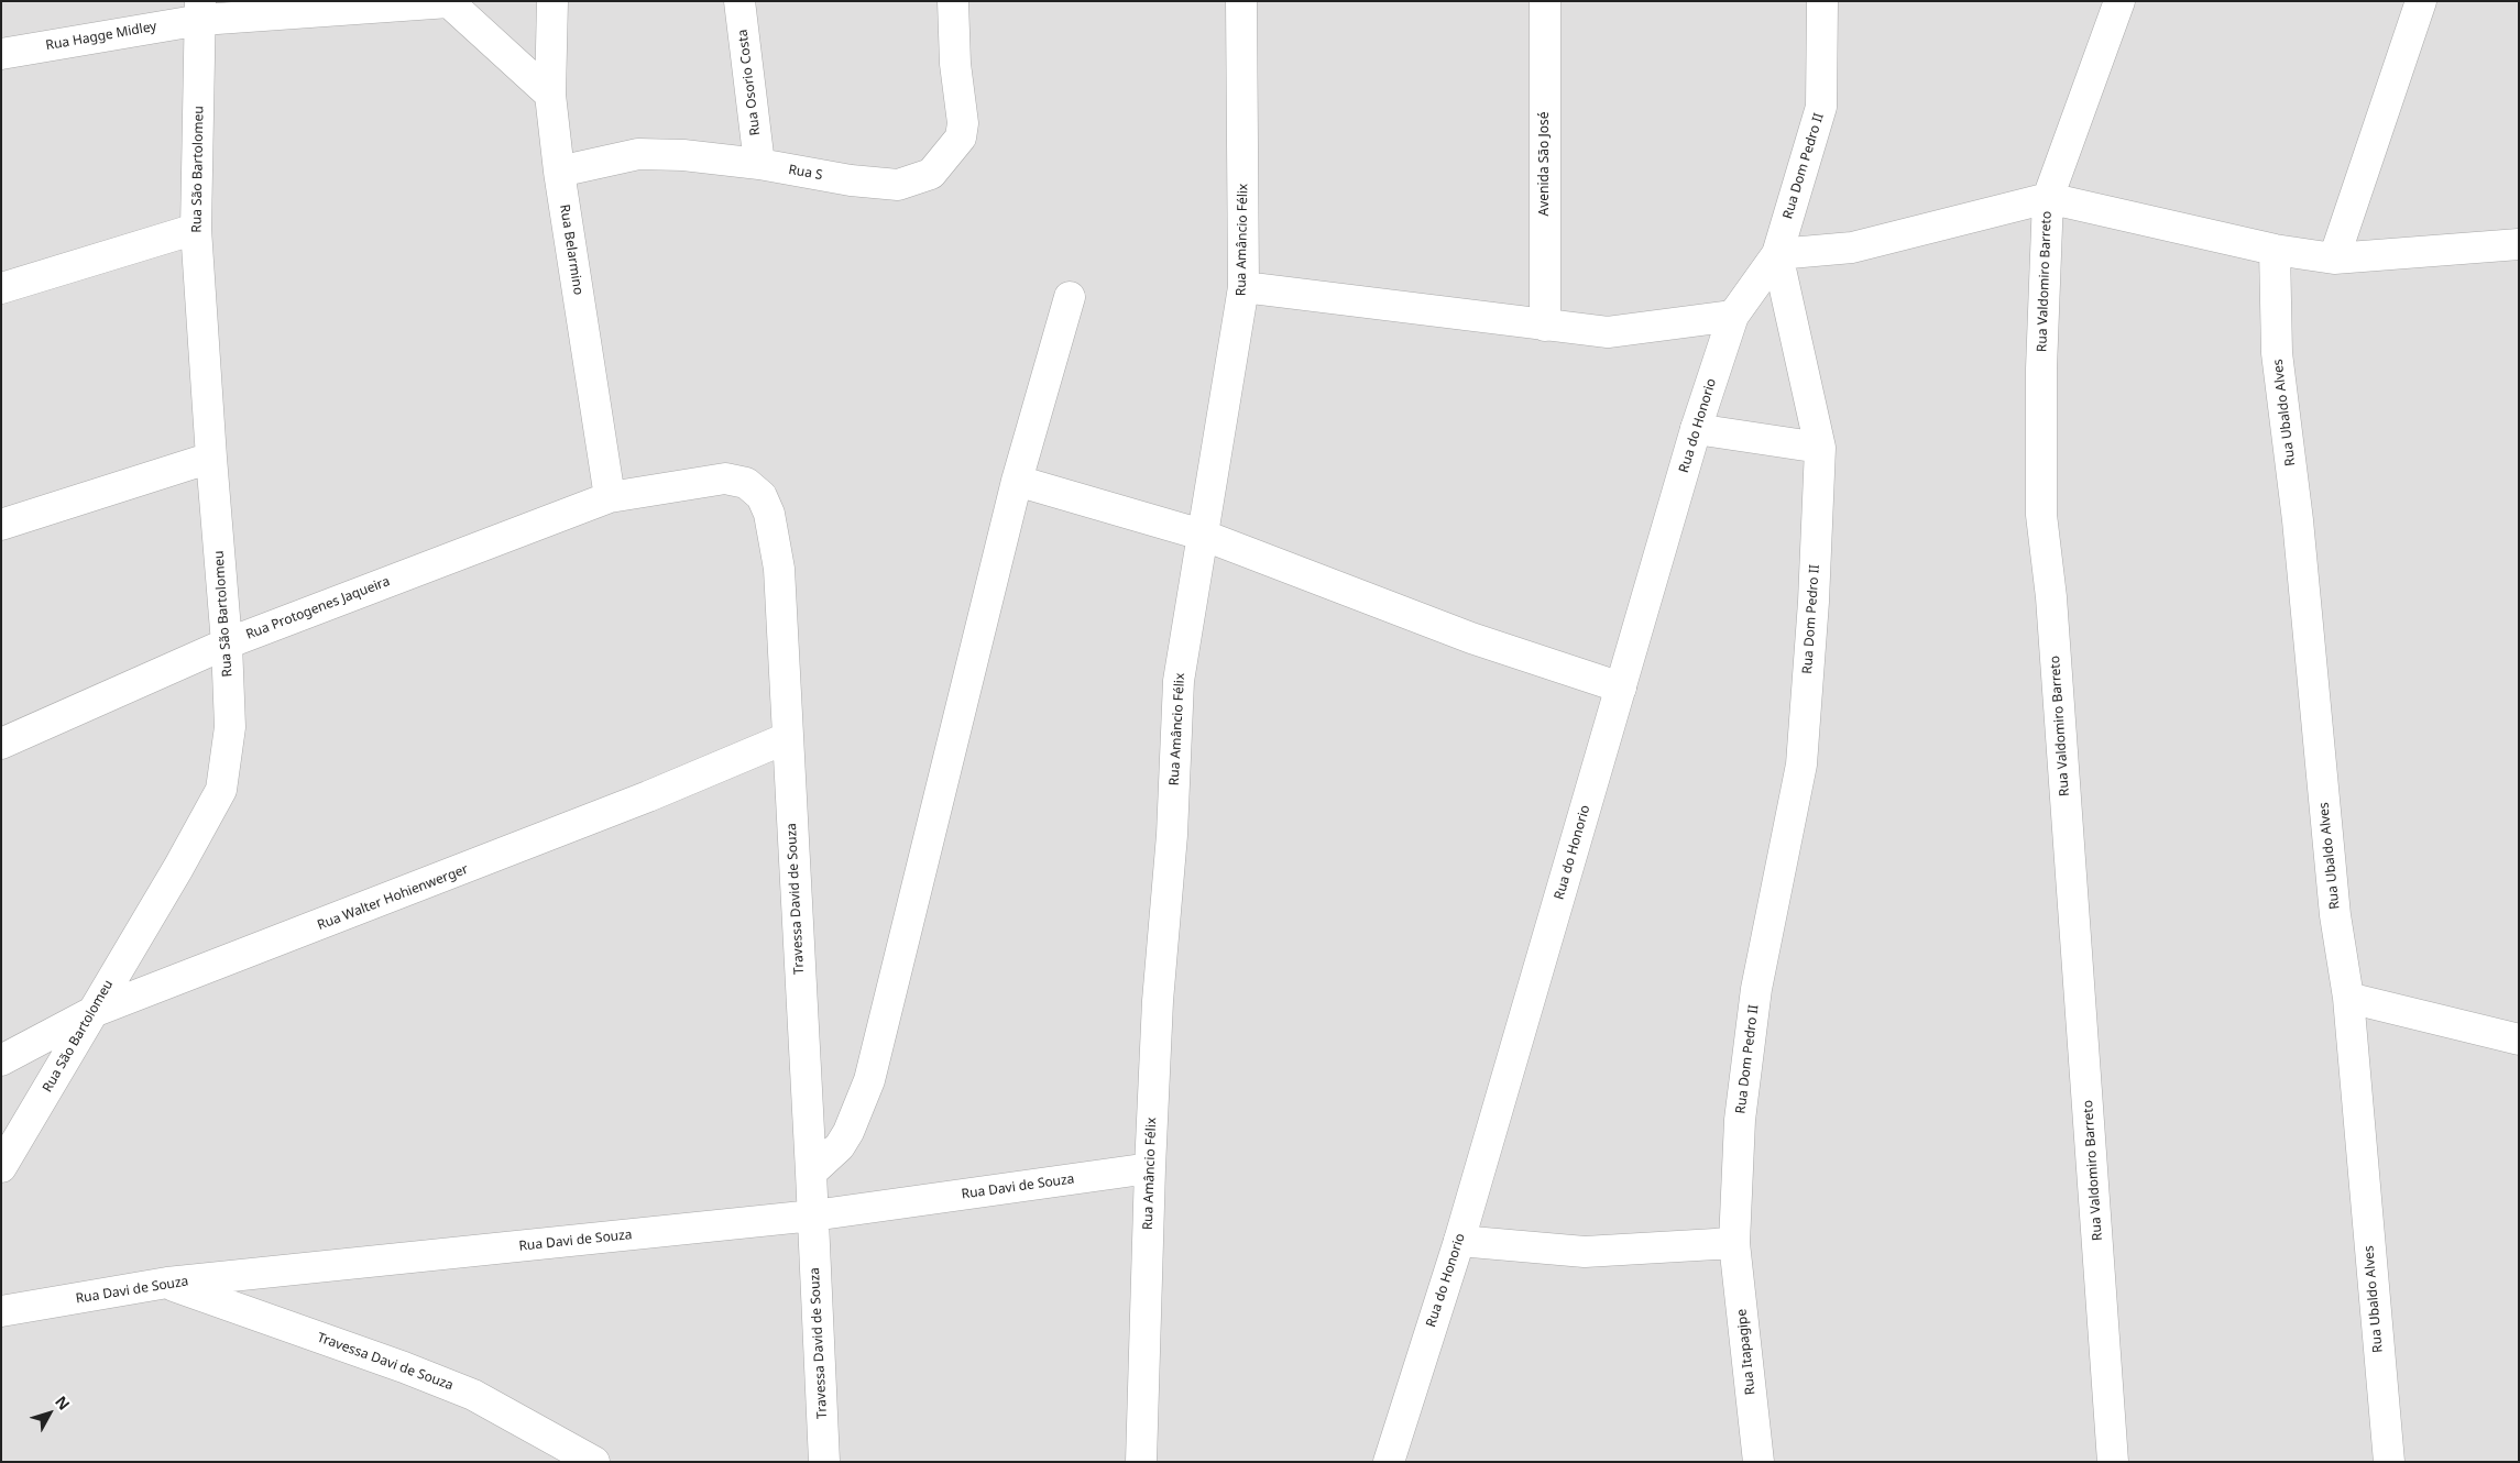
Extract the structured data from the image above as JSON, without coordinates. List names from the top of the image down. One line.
{"streets":{"street":["Rua Hagge Midley","Rua Osorio Costa","Avenida São José","Rua Dom Pedro II","Rua São Bartolomeu","Rua S","Rua Amâncio Félix","Rua Belarmino","Rua Valdomiro Barreto","Rua Ubaldo Alves","Rua do Honorio","Rua Protogenes Jaqueira","Rua Walter Hohienwerger","Travessa David de Souza","Rua Davi de Souza","Rua Itapagipe","Travessa Davi de Souza"]},"crossings":[["Rua Hagge Midley","Rua São Bartolomeu"],["Rua Osorio Costa","Rua S"],["Rua Dom Pedro II","Rua do Honorio"],["Rua Dom Pedro II","Rua Itapagipe"],["Rua São Bartolomeu","Rua Protogenes Jaqueira"],["Rua São Bartolomeu","Rua Walter Hohienwerger"],["Rua S","Rua Belarmino"],["Rua Amâncio Félix","Rua Davi de Souza"],["Rua Belarmino","Rua Protogenes Jaqueira"],["Rua Belarmino","Travessa David de Souza"],["Rua Protogenes Jaqueira","Travessa David de Souza"],["Rua Walter Hohienwerger","Travessa David de Souza"],["Travessa David de Souza","Rua Davi de Souza"],["Rua Davi de Souza","Travessa Davi de Souza"]],"north":"top right"}
